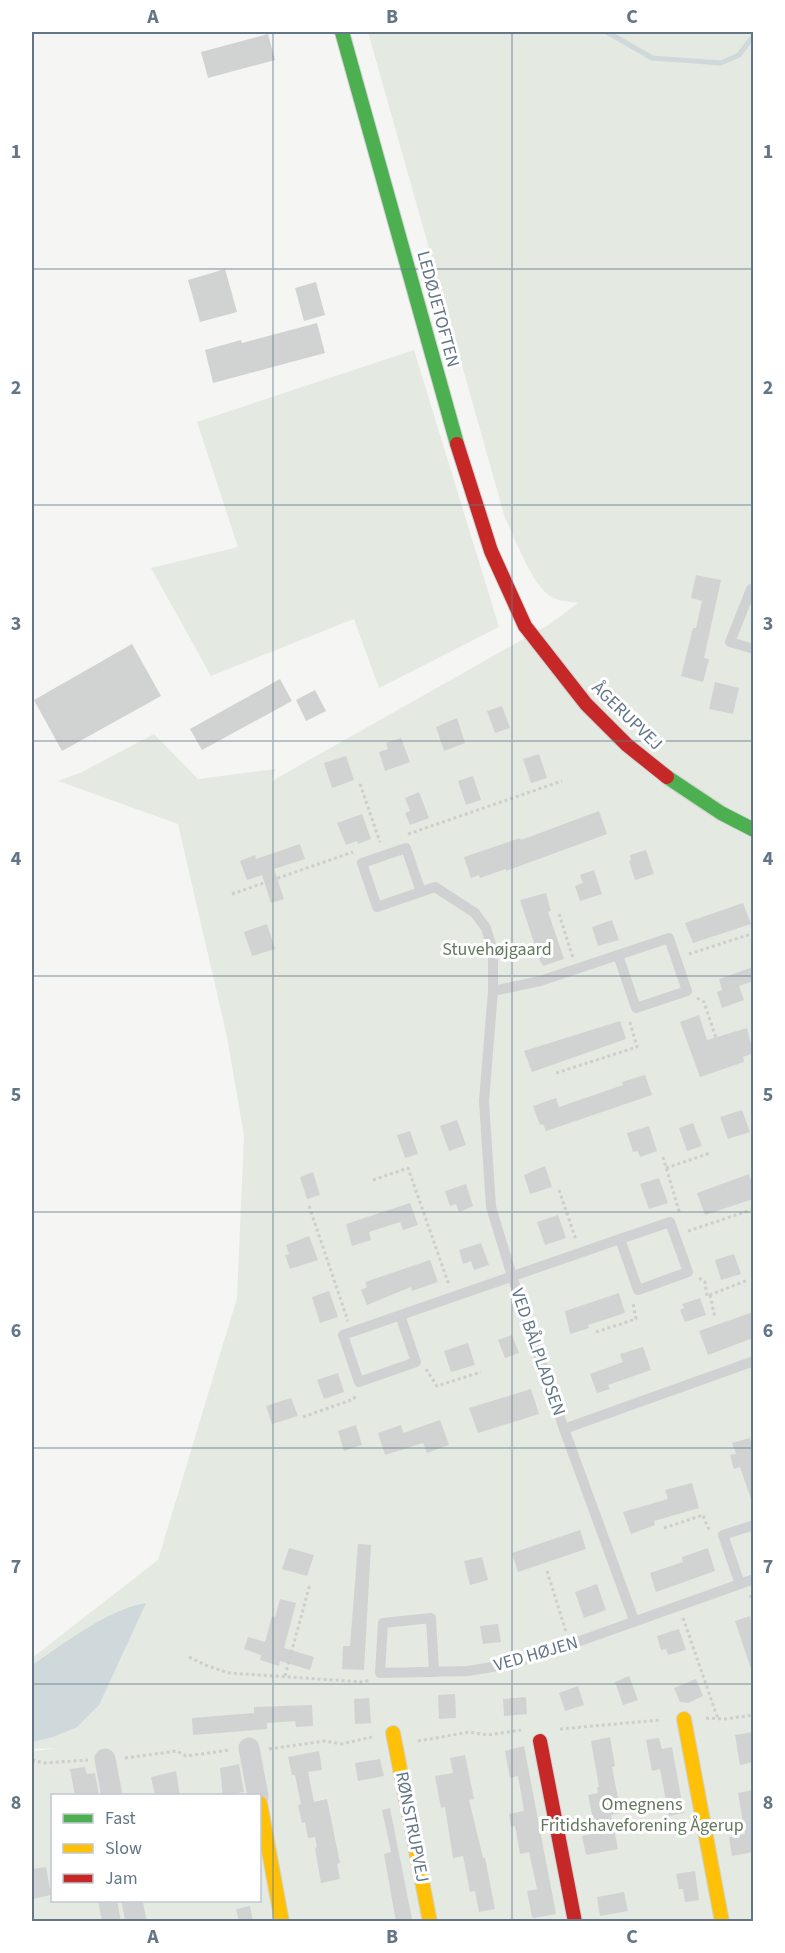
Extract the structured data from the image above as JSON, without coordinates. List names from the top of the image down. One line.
{"streets":{"street":["LEDØJETOFTEN","ÅGERUPVEJ","RØNSTRUPVEJ"],"lane":["VED BÅLPLADSEN","VED HØJEN"]},"crossings":[["LEDØJETOFTEN","ÅGERUPVEJ"]],"parks":["Stuvehøjgaard","Omegnens Fritidshaveforening Ågerup"],"legend":["Fast","Slow","Jam"],"grid":{"columns":["A","B","C"],"rows":["1","2","3","4","5","6","7","8"]}}
